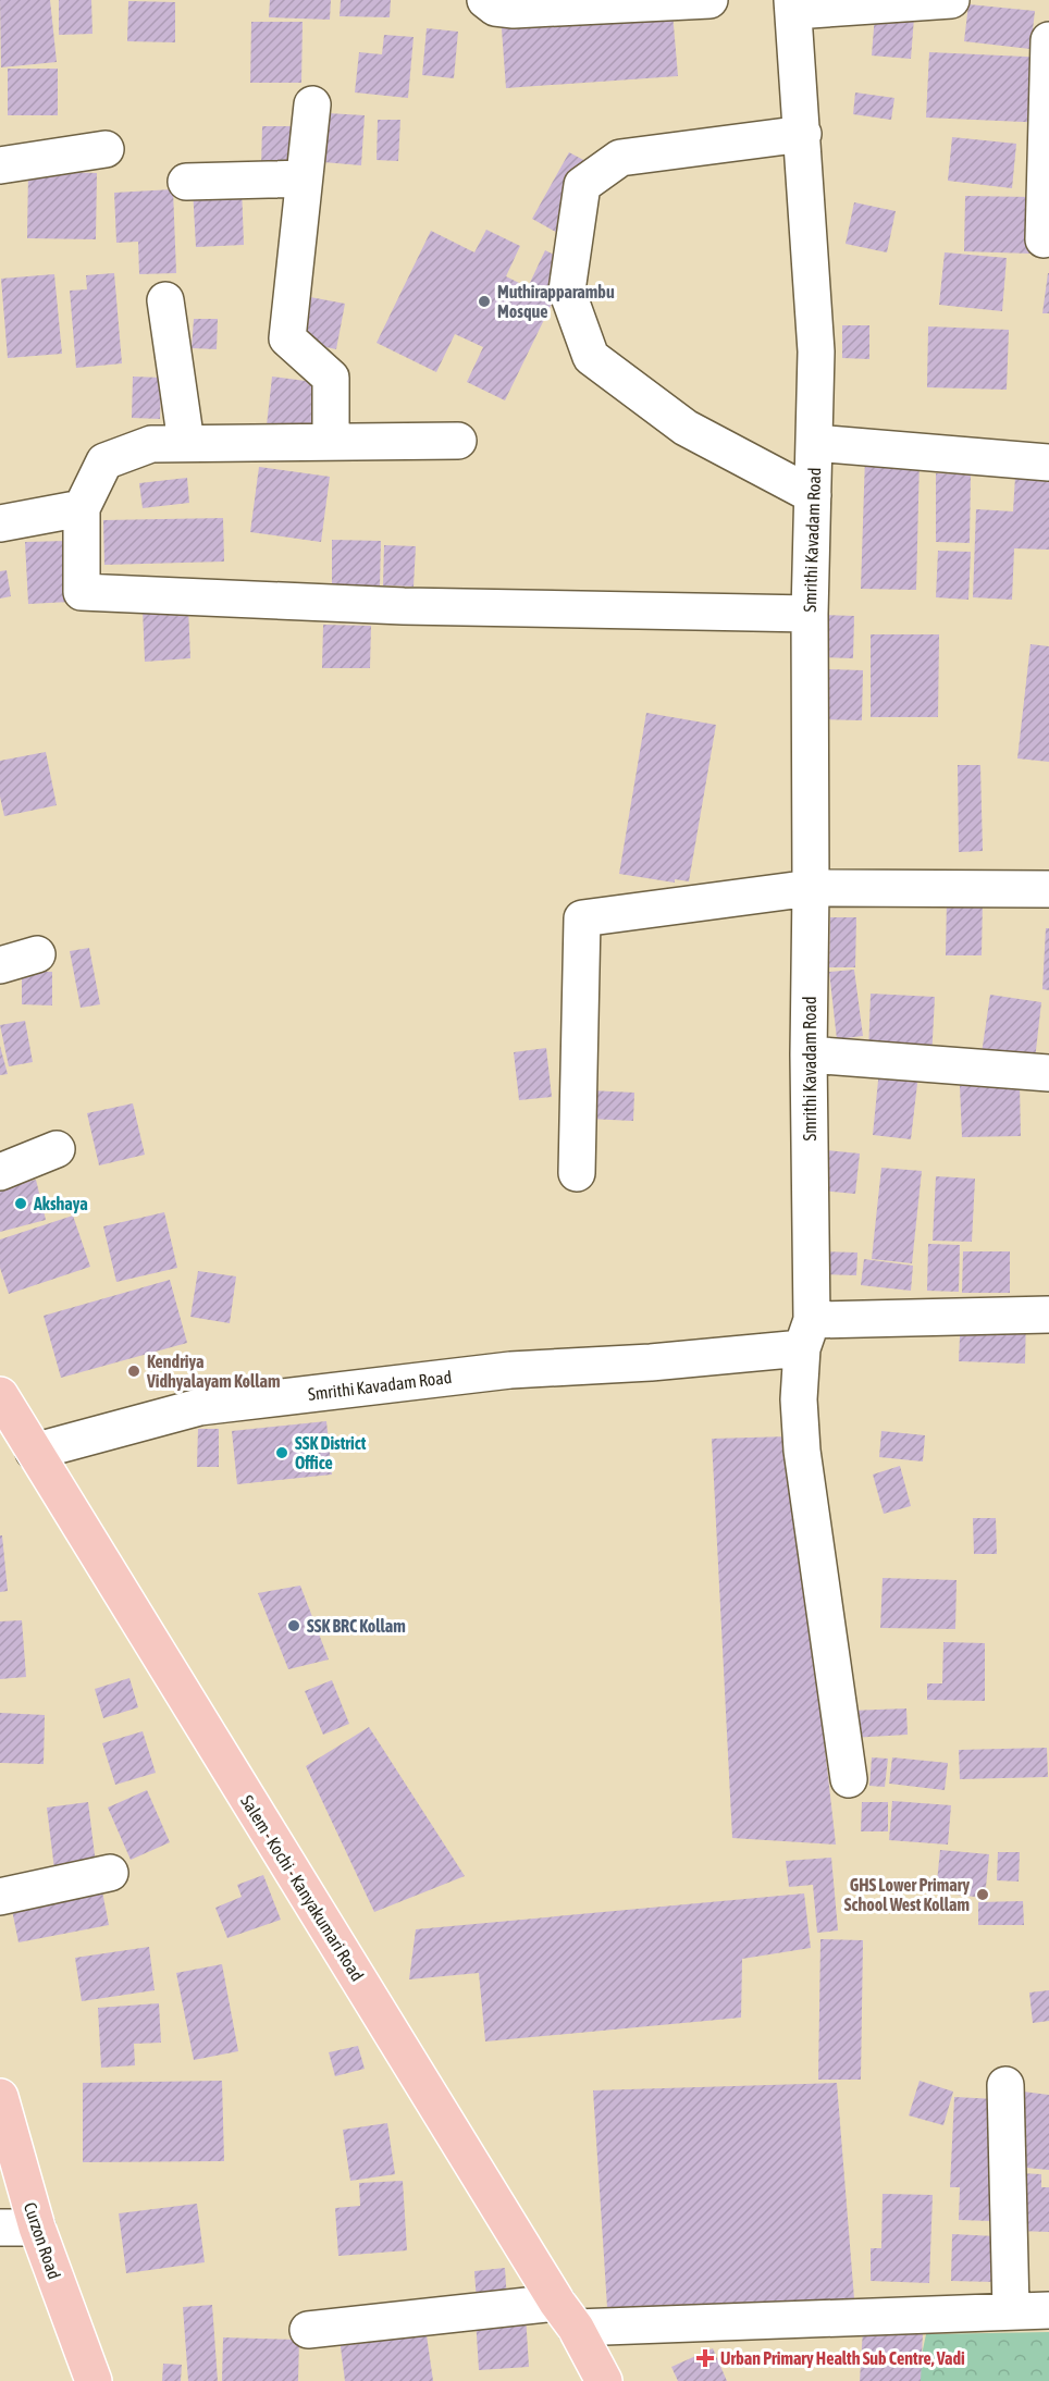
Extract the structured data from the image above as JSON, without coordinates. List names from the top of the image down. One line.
{"streets":{"main road":["Salem - Kochi - Kanyakumari Road","Curzon Road"],"street":["Smrithi Kavadam Road"]},"crossings":[["Smrithi Kavadam Road","Salem - Kochi - Kanyakumari Road"]],"places":{"other":["Muthirapparambu Mosque","Akshaya","Kendriya Vidhyalayam Kollam","SSK District Office","SSK BRC Kollam","GHS Lower Primary School West Kollam"],"health":["Urban Primary Health Sub Centre, Vadi"]}}
